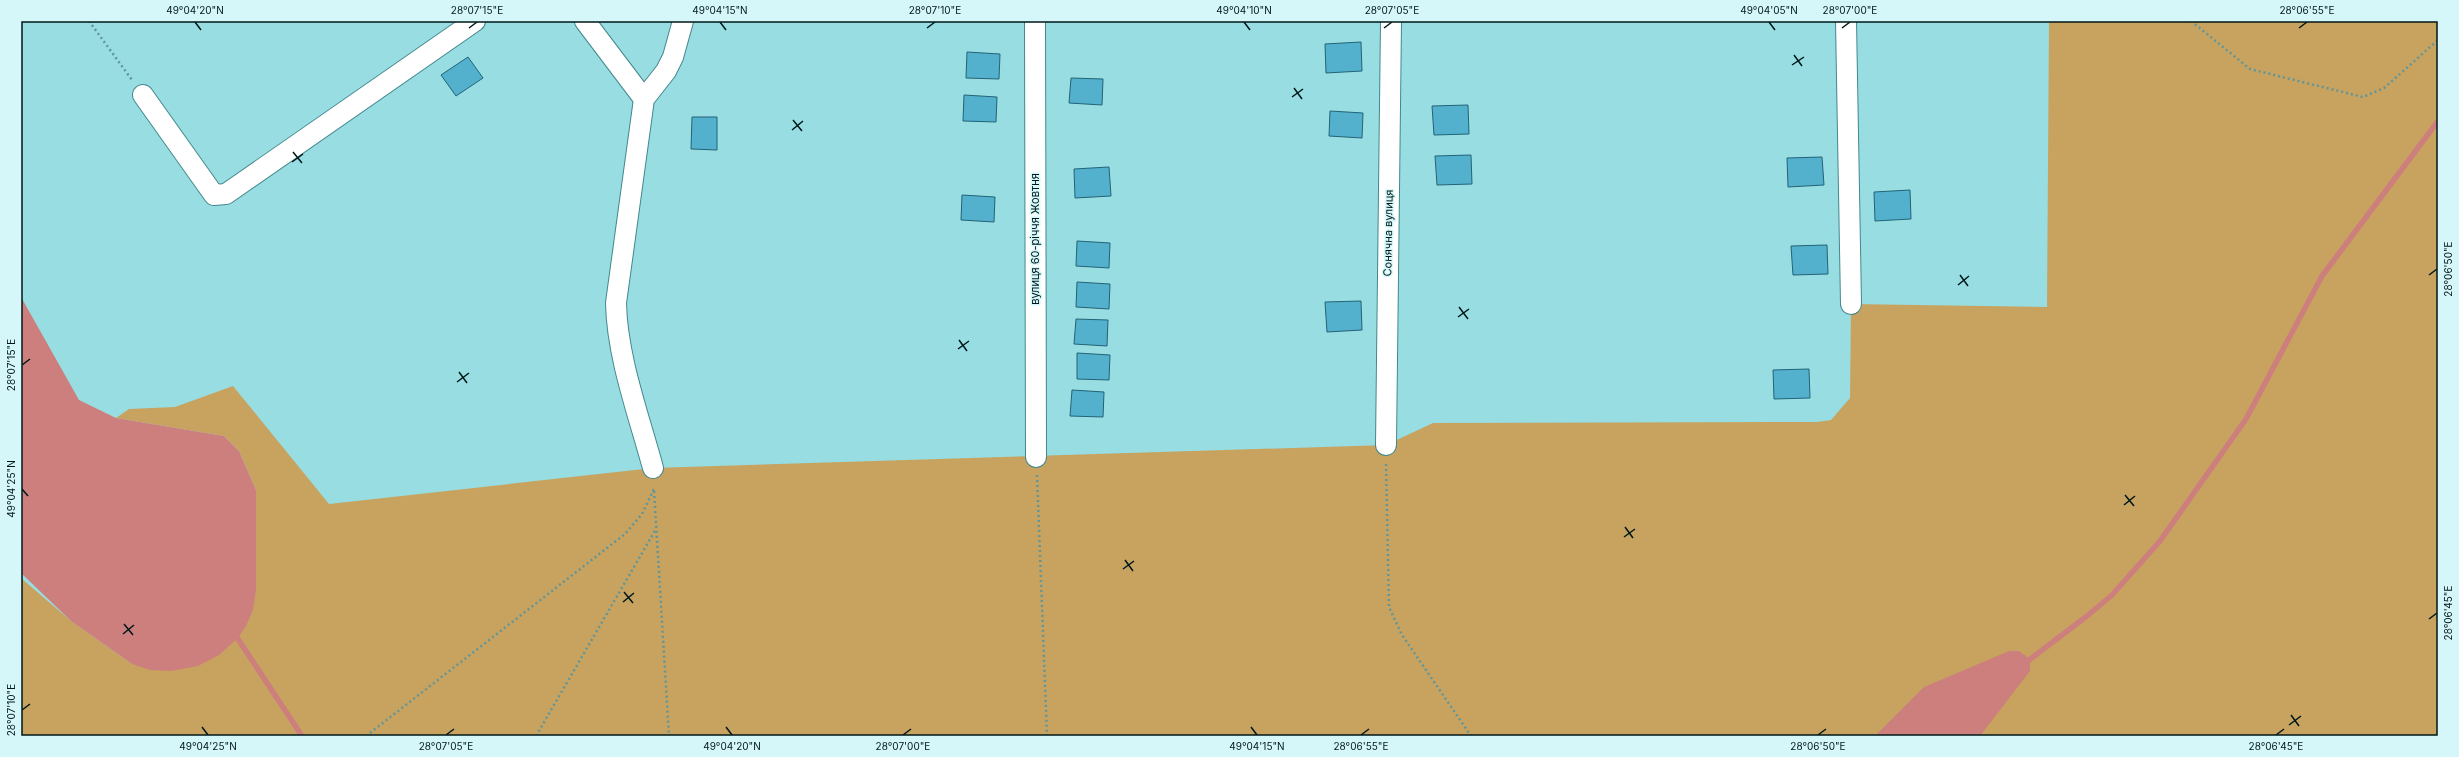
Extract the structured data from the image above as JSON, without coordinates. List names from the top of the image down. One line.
{"streets":{"street":["Сонячна вулиця","вулиця 60-річчя Жовтня"]},"coordinates":["49°04'20\"N","28°07'15\"E","49°04'15\"N","28°07'10\"E","49°04'10\"N","28°07'05\"E","49°04'05\"N","28°07'00\"E","28°06'55\"E","28°06'50\"E","49°04'25\"N","28°06'45\"E"]}
